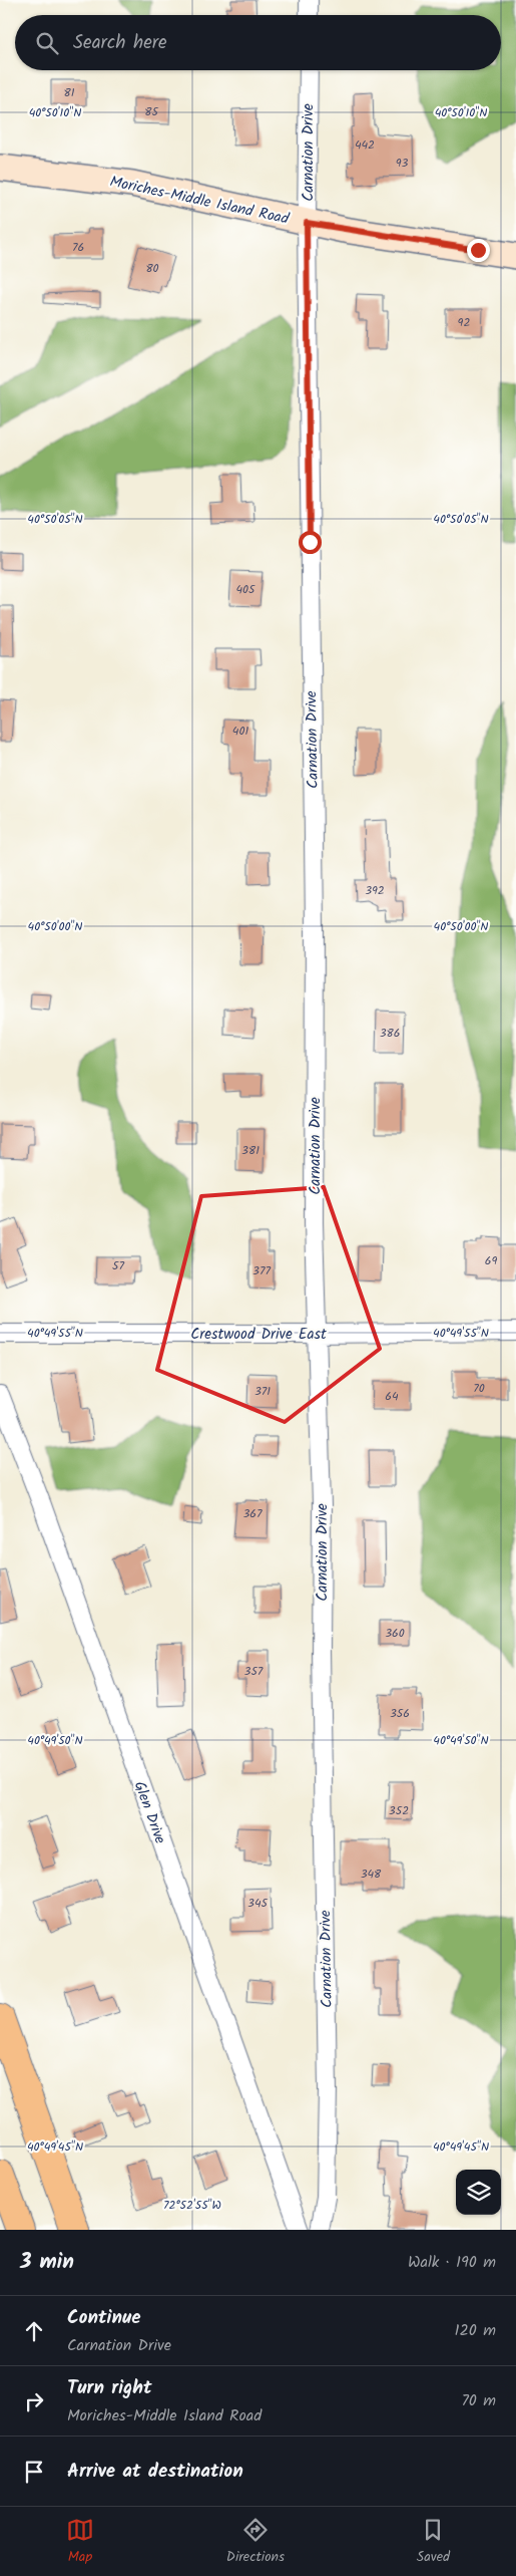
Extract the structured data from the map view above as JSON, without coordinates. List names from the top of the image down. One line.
{"streets":{"main road":["Moriches-Middle Island Road"],"street":["Carnation Drive","Crestwood Drive East","Glen Drive"]},"crossings":[["Carnation Drive","Moriches-Middle Island Road"],["Carnation Drive","Crestwood Drive East"]],"house_numbers":["81","85","442","93","76","80","92","405","401","392","386","381","69","57","377","70","371","64","367","360","357","356","352","348","345"],"page":{"search":"Search here","heading":["3 min","Walk · 190 m"],"list":[["Continue","Carnation Drive","120 m"],["Turn right","Moriches-Middle Island Road","70 m"],"Arrive at destination"],"nav":["Map","Directions","Saved"]},"coordinates":["40°50'10\"N","40°50'05\"N","40°50'00\"N","40°49'55\"N","40°49'50\"N","40°49'45\"N","72°52'55\"W"]}
